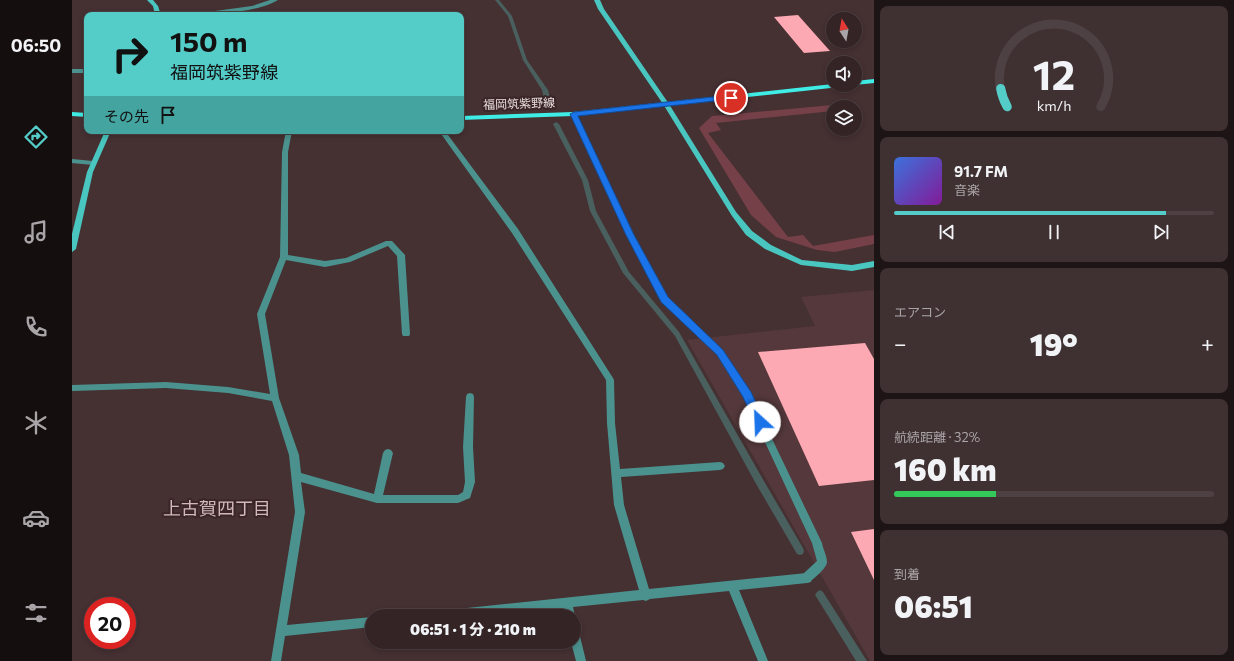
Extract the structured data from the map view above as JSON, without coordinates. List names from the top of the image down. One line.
{"streets":{"main road":["福岡筑紫野線"]},"districts":["上古賀四丁目"],"north":"top","page":{"tabs":"06:50","turn":["150 m","福岡筑紫野線"],"then":"その先","song":["91.7 FM","音楽"],"tile":["エアコン",["航続距離 · 32%","160 km"],["到着","06:51"]],"heat":["−","19°","+"],"limit":"20","trip":"06:51 · 1 分 · 210 m","gauge":["12","km/h"]}}
